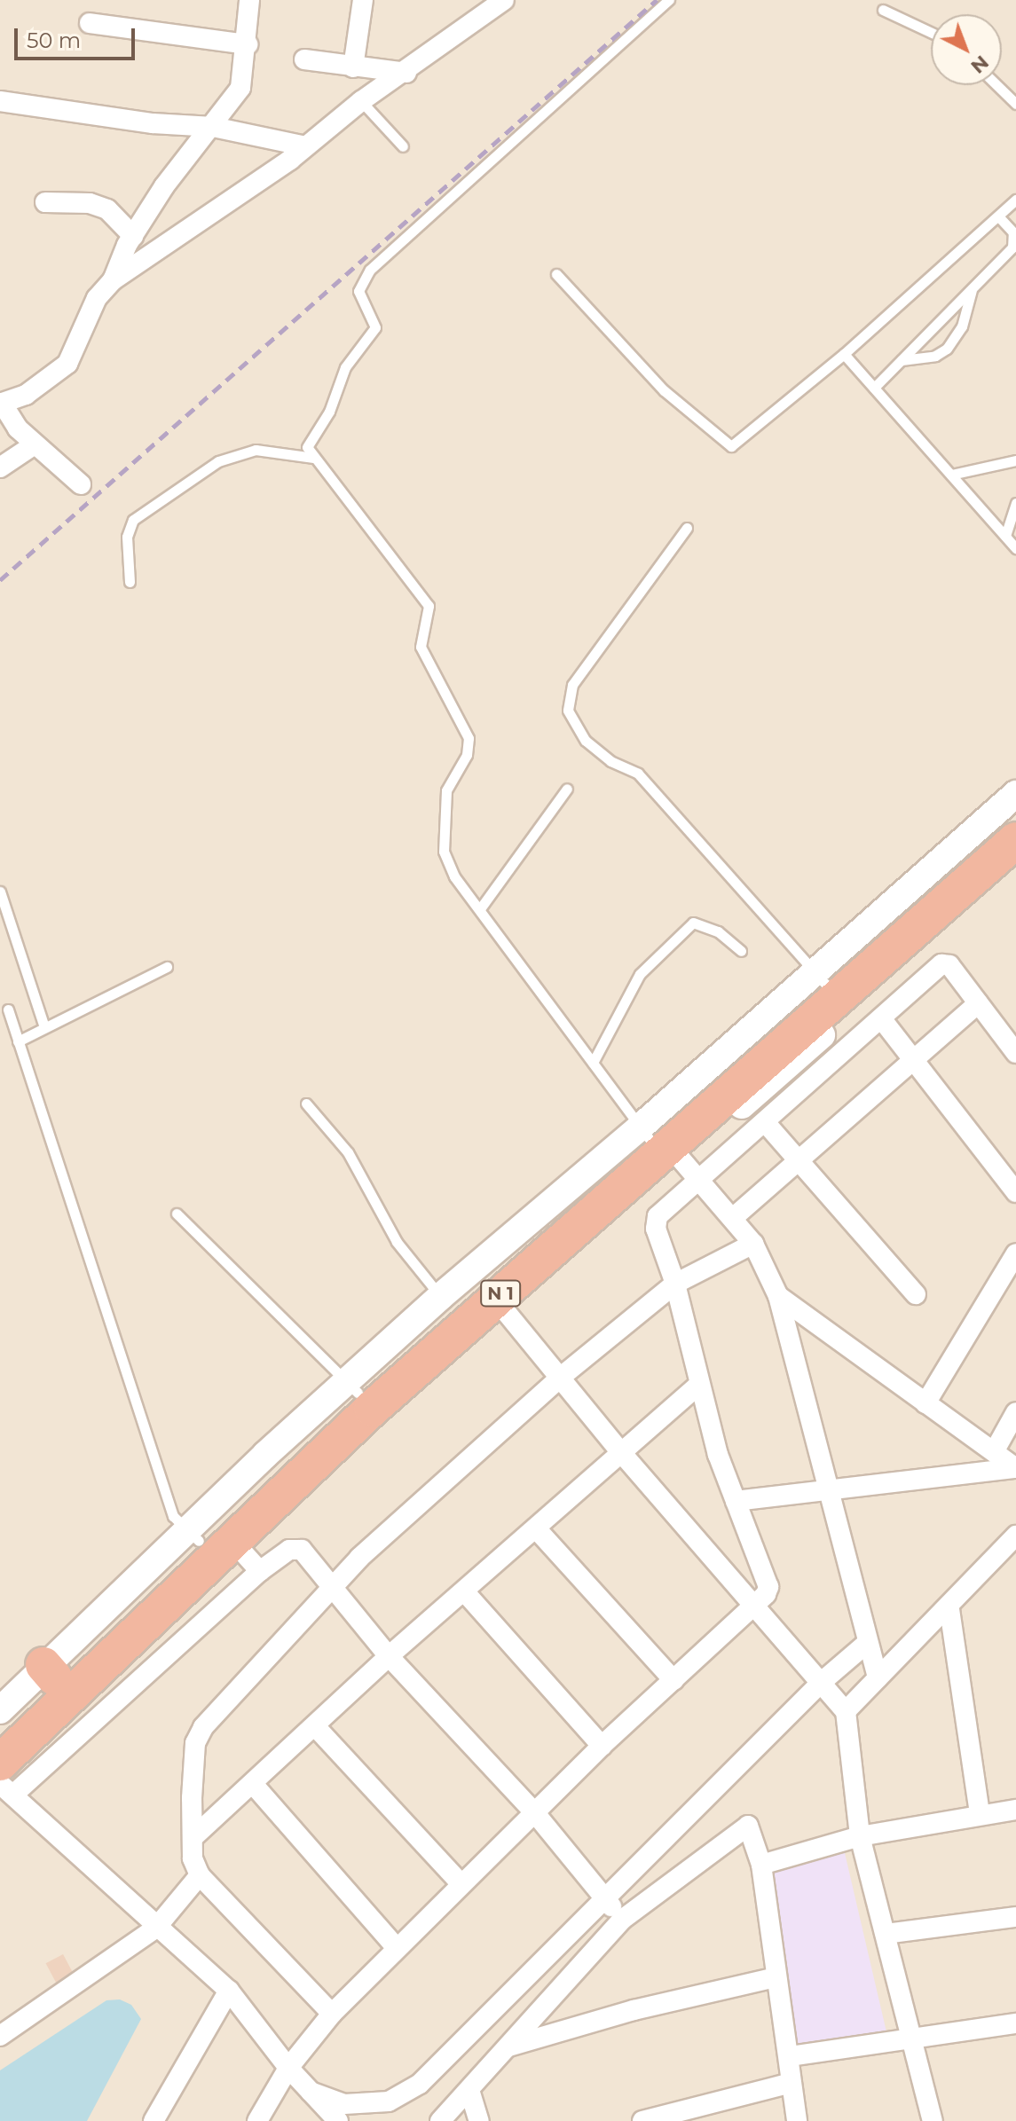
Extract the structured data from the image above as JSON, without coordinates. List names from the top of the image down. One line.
{"streets":{"highway":["N 1"]},"scale_bar":"50 m","north":"bottom right"}
